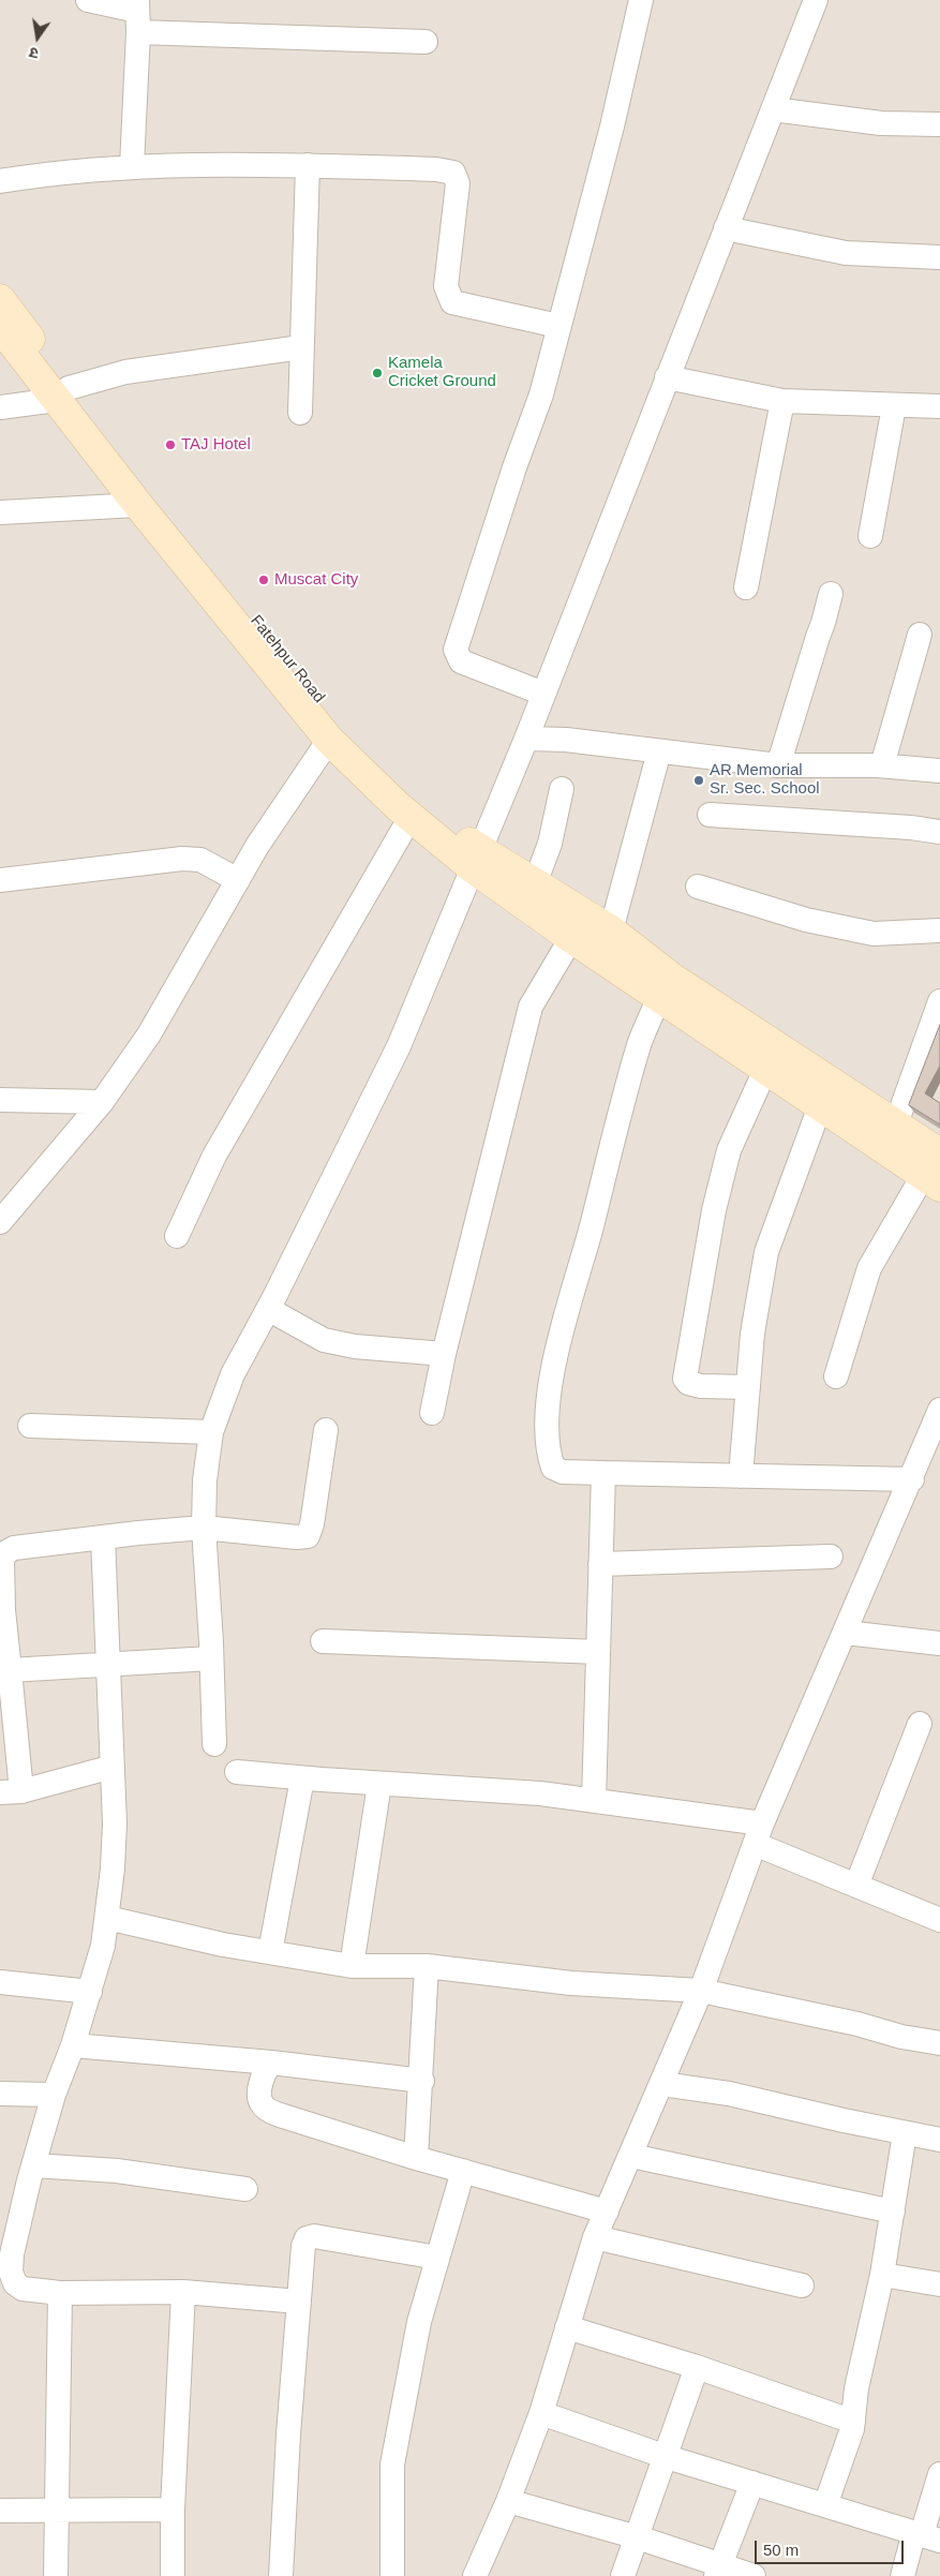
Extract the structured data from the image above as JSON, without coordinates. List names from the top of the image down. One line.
{"streets":{"street":["Fatehpur Road"]},"places":["Kamela Cricket Ground","TAJ Hotel","Muscat City","AR Memorial Sr. Sec. School"],"scale_bar":"50 m","north":"bottom"}
